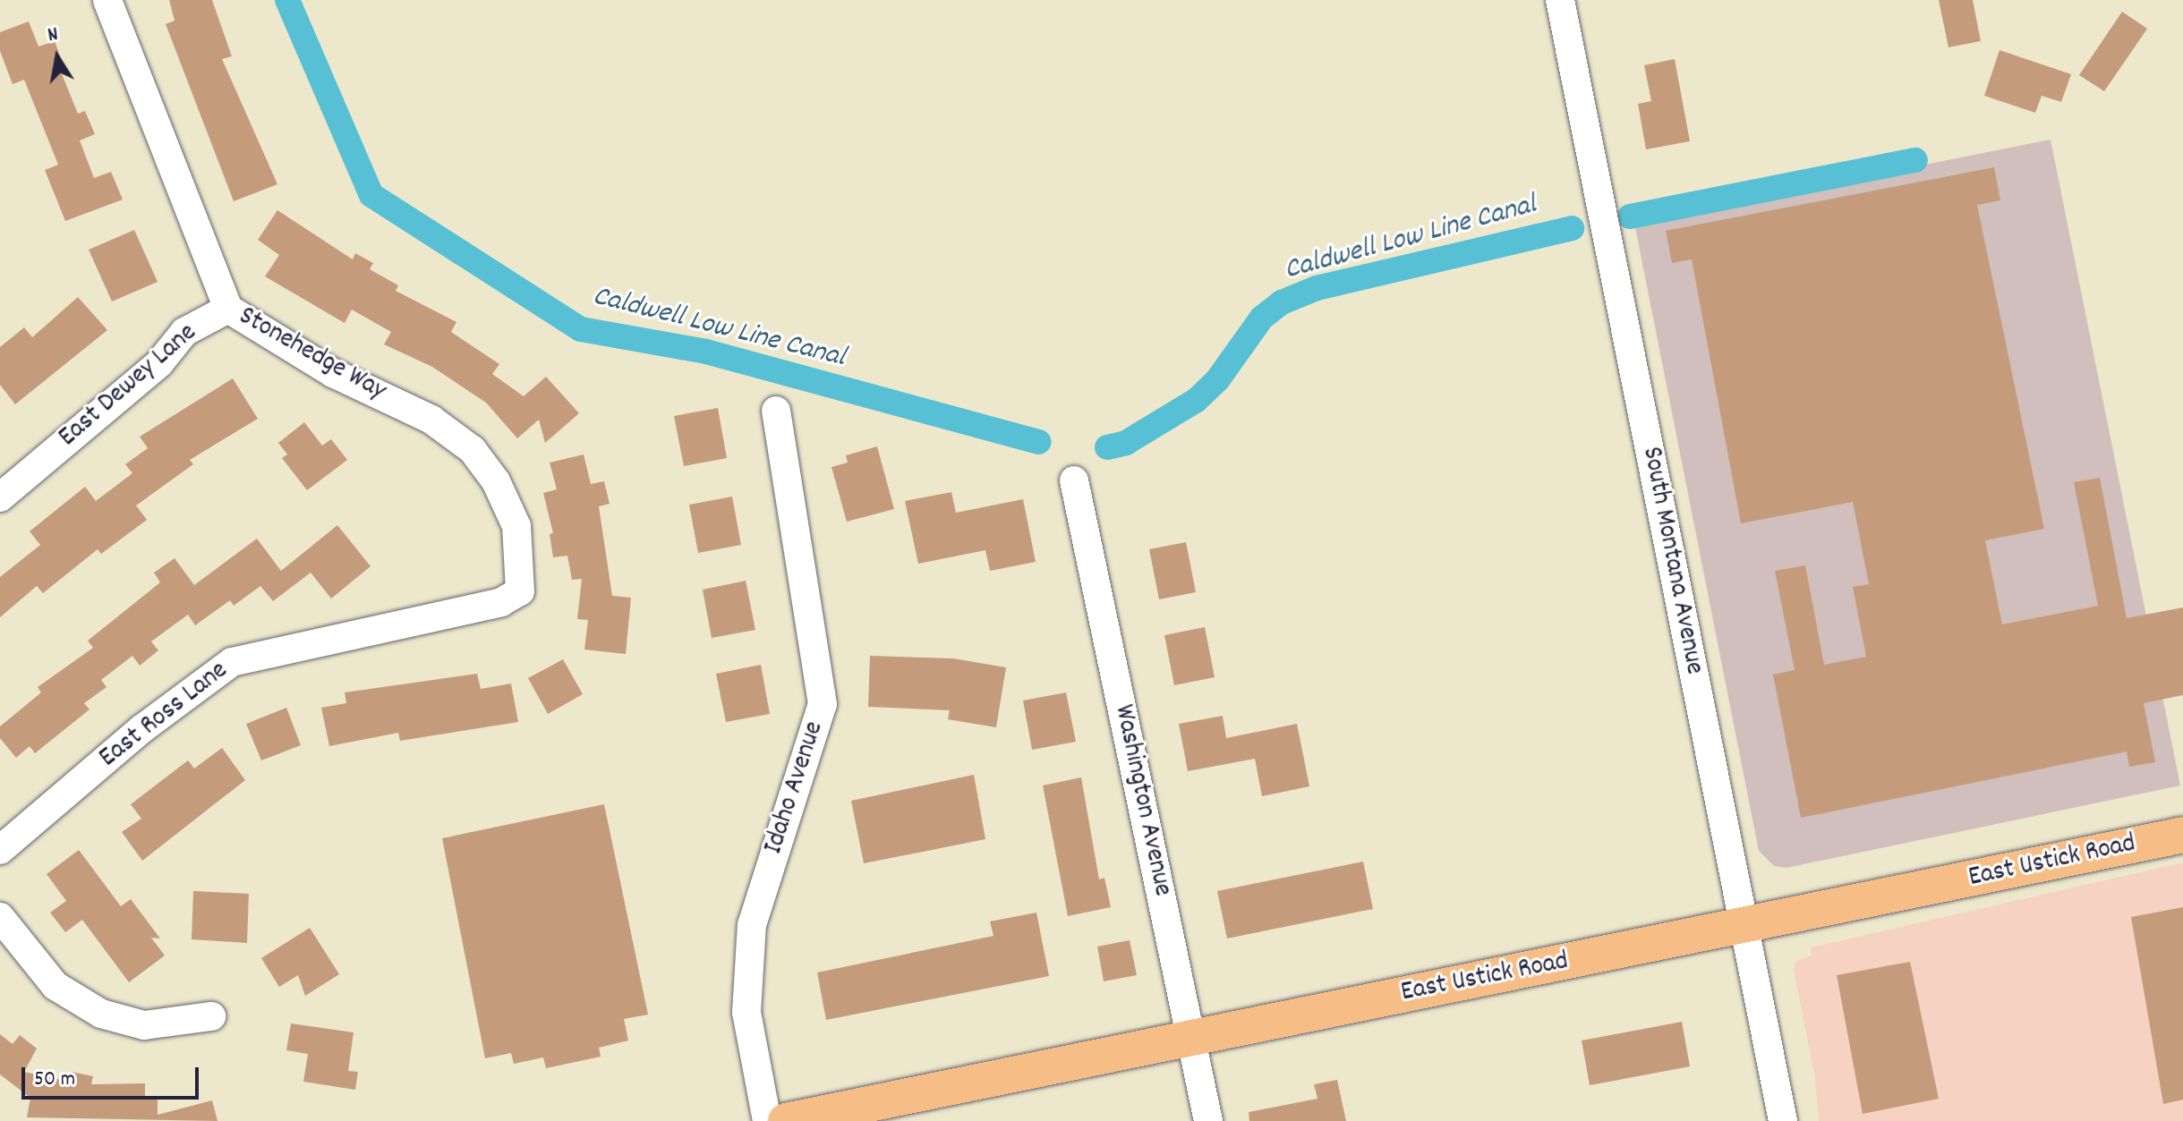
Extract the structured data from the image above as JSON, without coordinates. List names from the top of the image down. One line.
{"streets":{"main road":["East Ustick Road"],"street":["Stonehedge Way","East Dewey Lane","South Montana Avenue","East Ross Lane","Idaho Avenue","Washington Avenue"]},"crossings":[["Stonehedge Way","East Dewey Lane"],["Stonehedge Way","East Ross Lane"],["South Montana Avenue","East Ustick Road"],["Washington Avenue","East Ustick Road"]],"water":["Caldwell Low Line Canal"],"scale_bar":"50 m","north":"top"}
